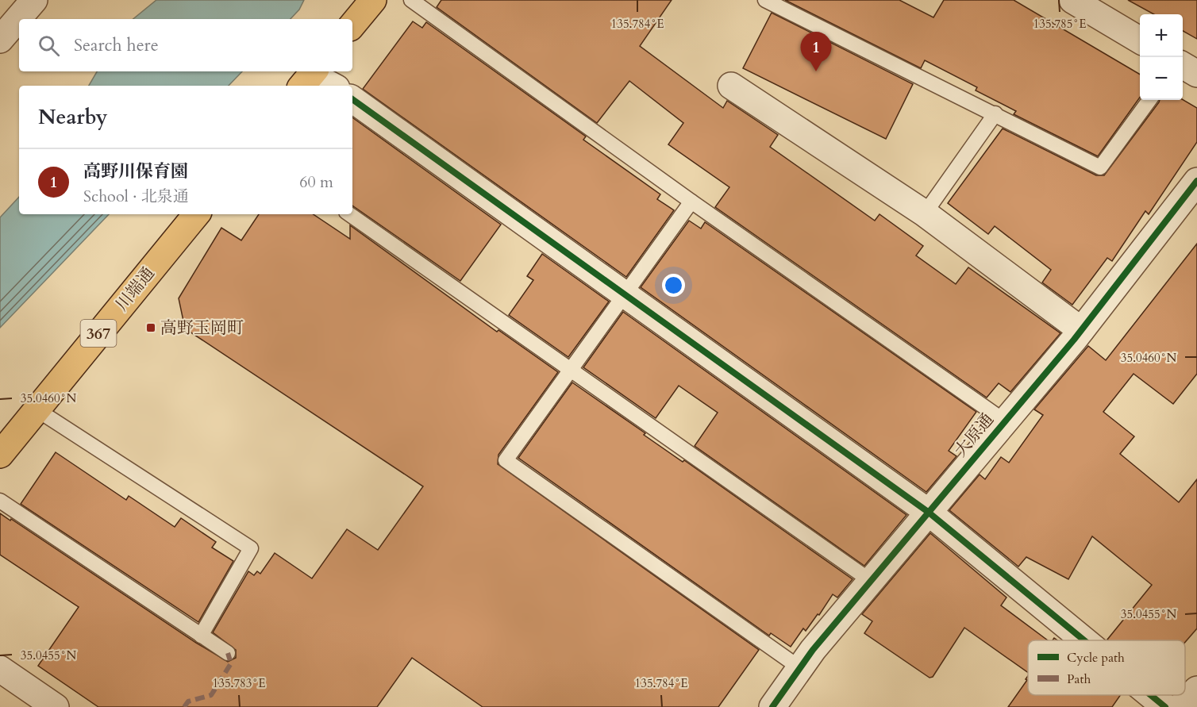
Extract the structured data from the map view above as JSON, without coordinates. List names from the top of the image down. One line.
{"streets":{"highway":["川端通","367"],"street":["大原通"]},"places":{"transit":["高野玉岡町"]},"legend":["Cycle path","Path"],"page":{"map_buttons":["+","−"],"search":"Search here","pins":"1","heading":"Nearby","list":[{"mark":"1","name":"高野川保育園","note":"School · 北泉通","value":"60 m"}]},"coordinates":["135.784°E","135.785°E","35.0460°N","35.0455°N","135.783°E"]}
